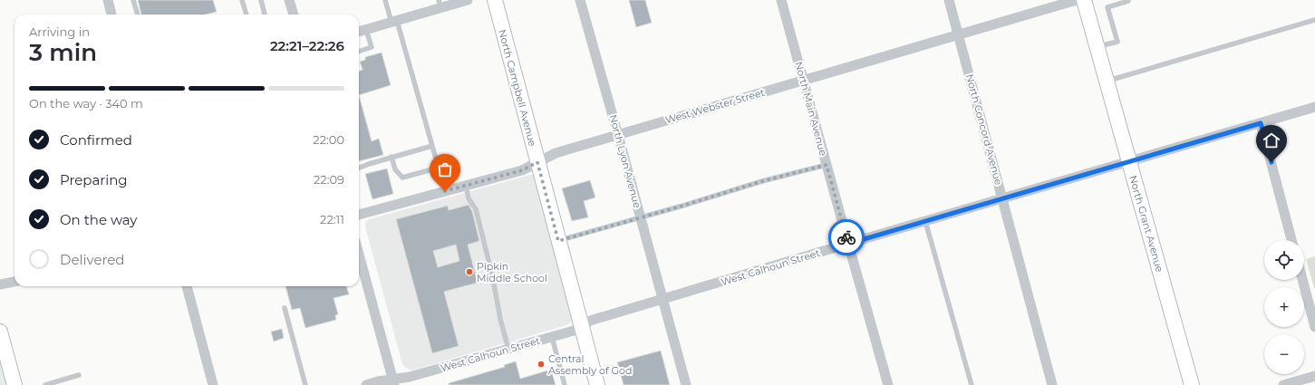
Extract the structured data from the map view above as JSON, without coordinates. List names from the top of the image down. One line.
{"streets":{"main road":["North Campbell Avenue","North Grant Avenue"],"street":["West Webster Street","North Main Avenue","North Concord Avenue","North Lyon Avenue","West Calhoun Street"]},"crossings":[["North Campbell Avenue","West Webster Street"],["North Campbell Avenue","West Calhoun Street"],["West Webster Street","North Main Avenue"],["West Webster Street","North Concord Avenue"],["West Webster Street","North Lyon Avenue"],["North Main Avenue","West Calhoun Street"],["North Concord Avenue","West Calhoun Street"],["North Lyon Avenue","West Calhoun Street"],["North Grant Avenue","West Calhoun Street"]],"places":["Pipkin Middle School","Central Assembly of God"],"page":{"heading":["3 min","Arriving in","22:21–22:26"],"bar":"On the way · 340 m","list":[["Confirmed","22:00"],["Preparing","22:09"],["On the way","22:11"],"Delivered"],"map_buttons":["+","−"]}}
